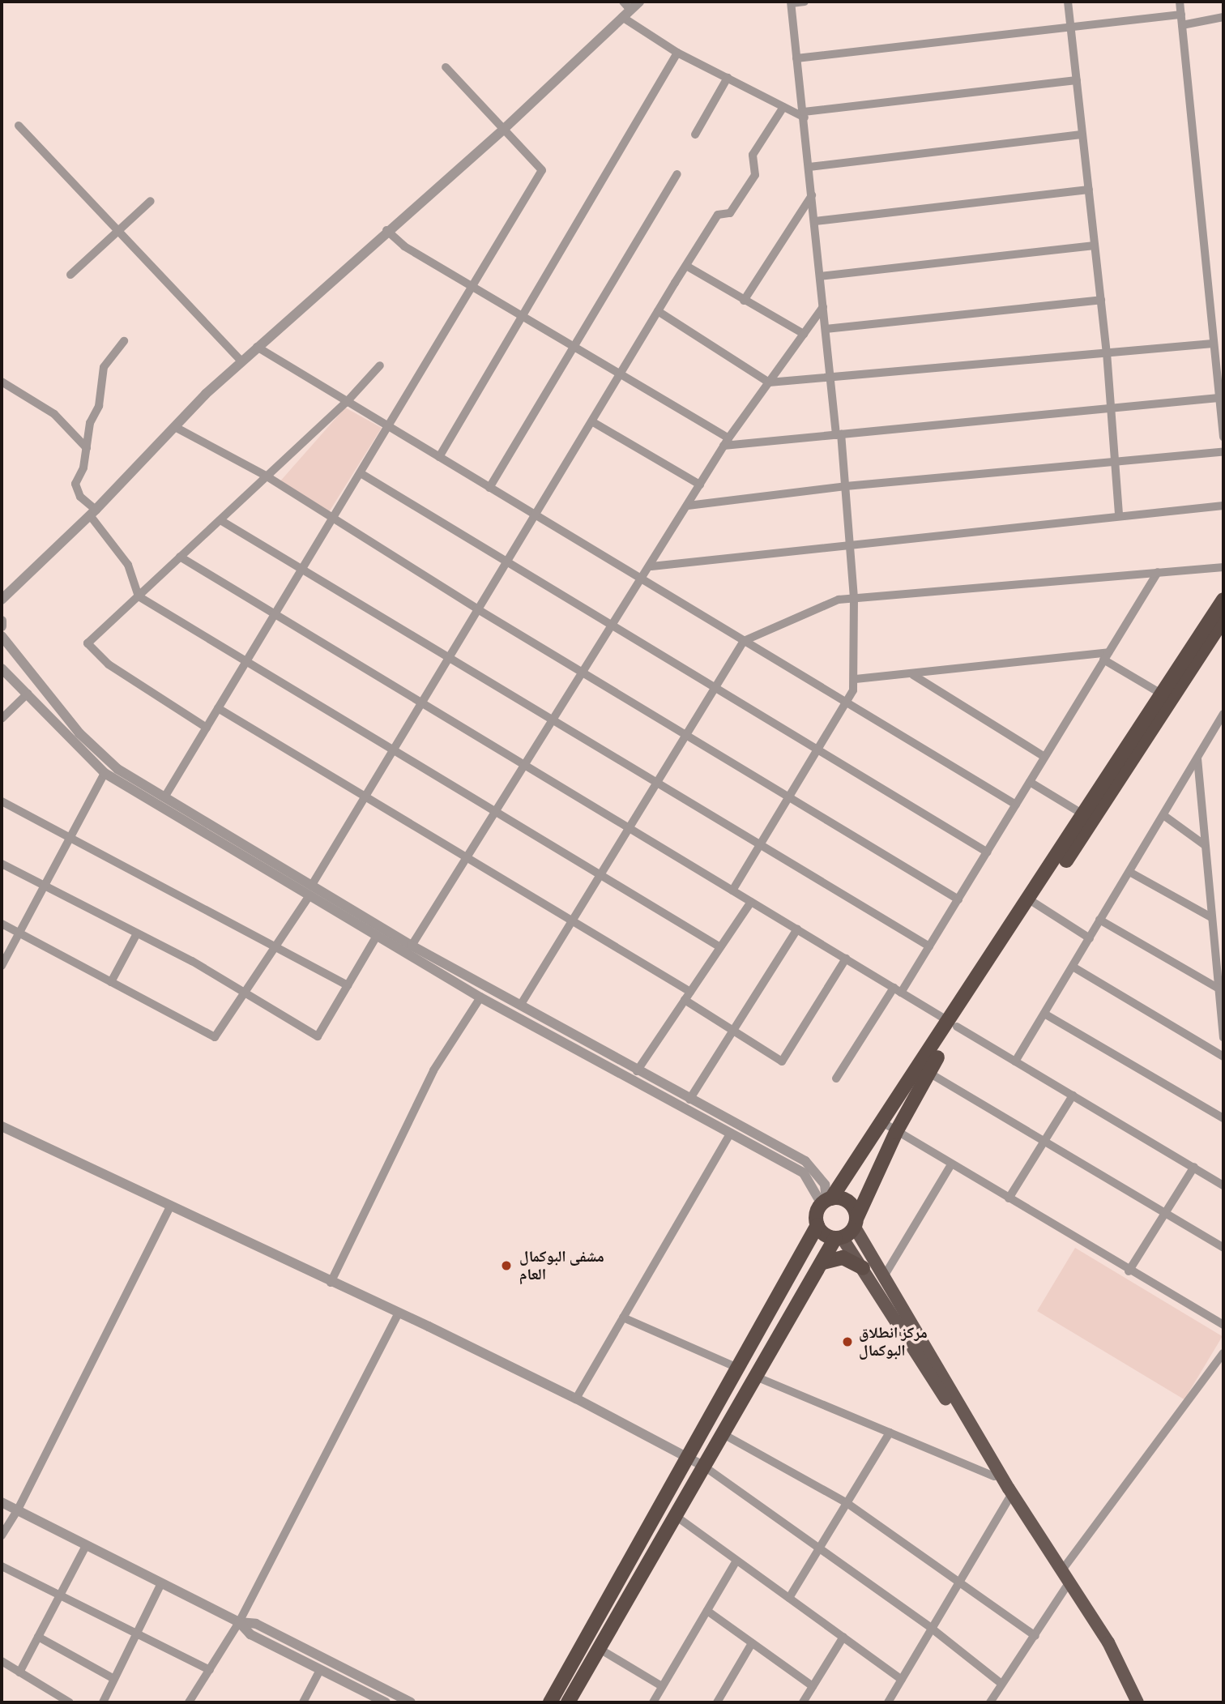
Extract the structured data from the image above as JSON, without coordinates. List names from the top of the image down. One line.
{"places":["مشفى البوكمال العام","مركز انطلاق البوكمال"]}
